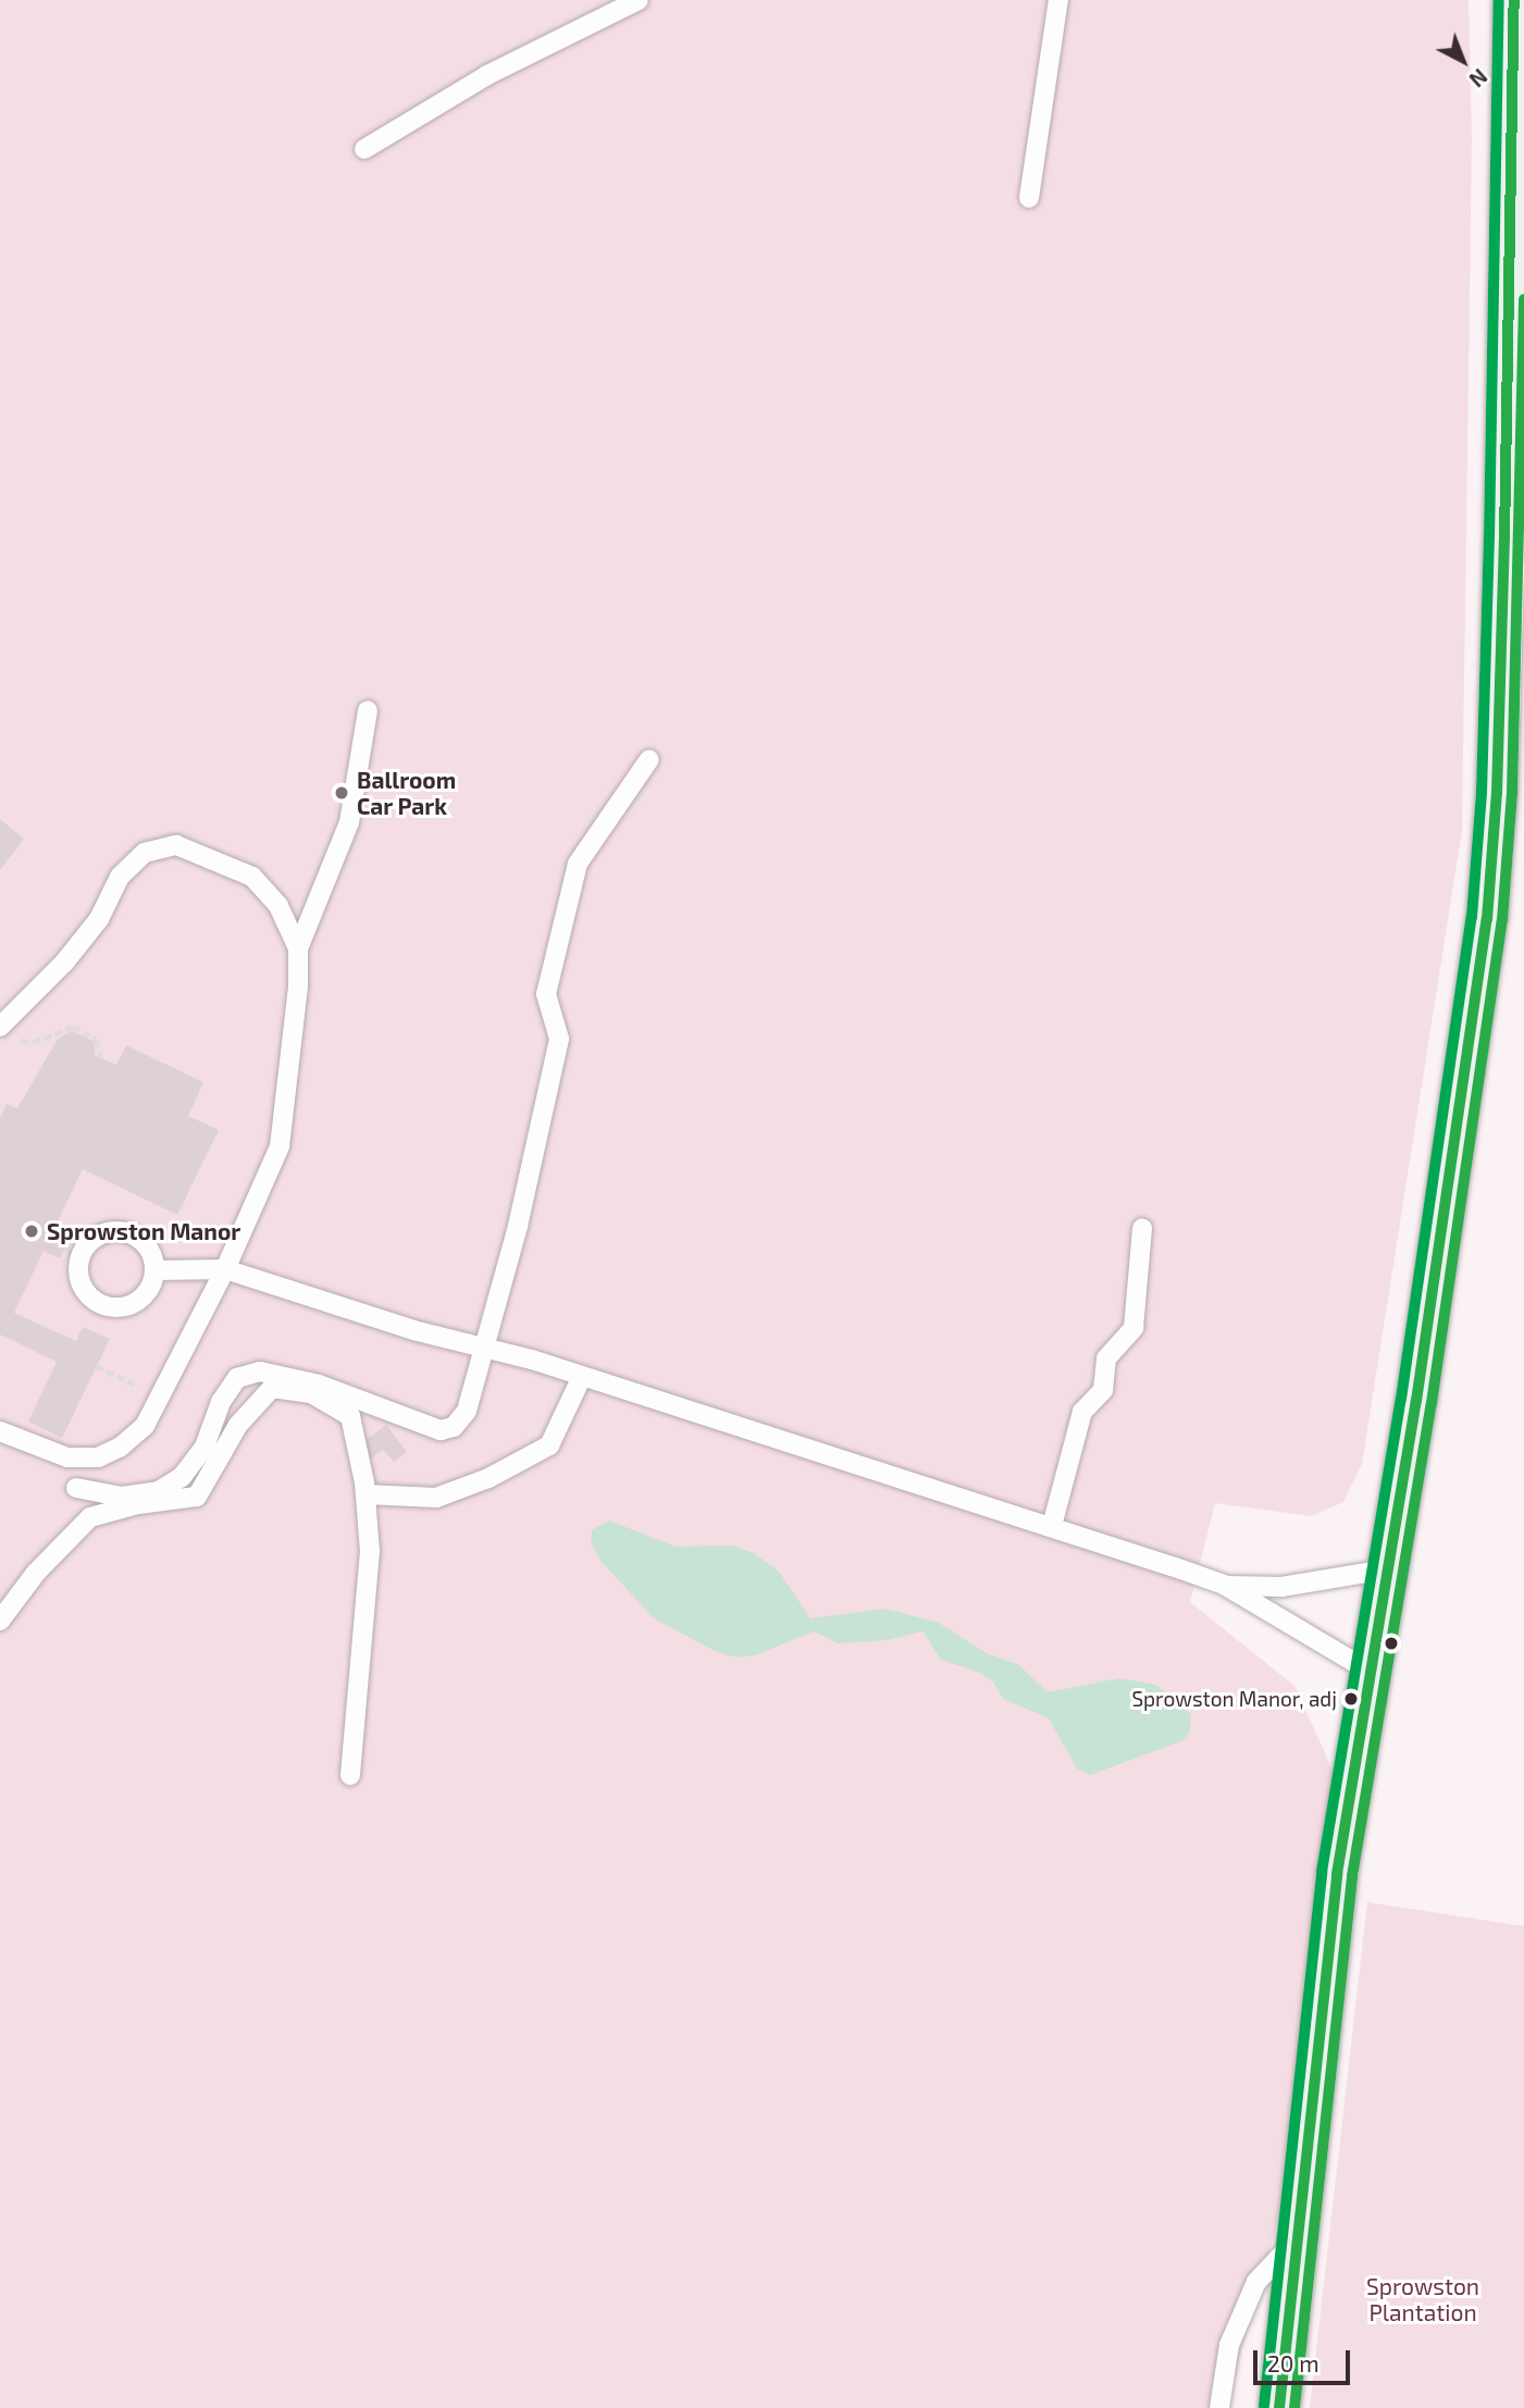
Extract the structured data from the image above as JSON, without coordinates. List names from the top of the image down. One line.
{"parks":["Sprowston Plantation"],"places":["Ballroom Car Park","Sprowston Manor","Sprowston Manor, adj"],"scale_bar":"20 m","north":"bottom right"}
